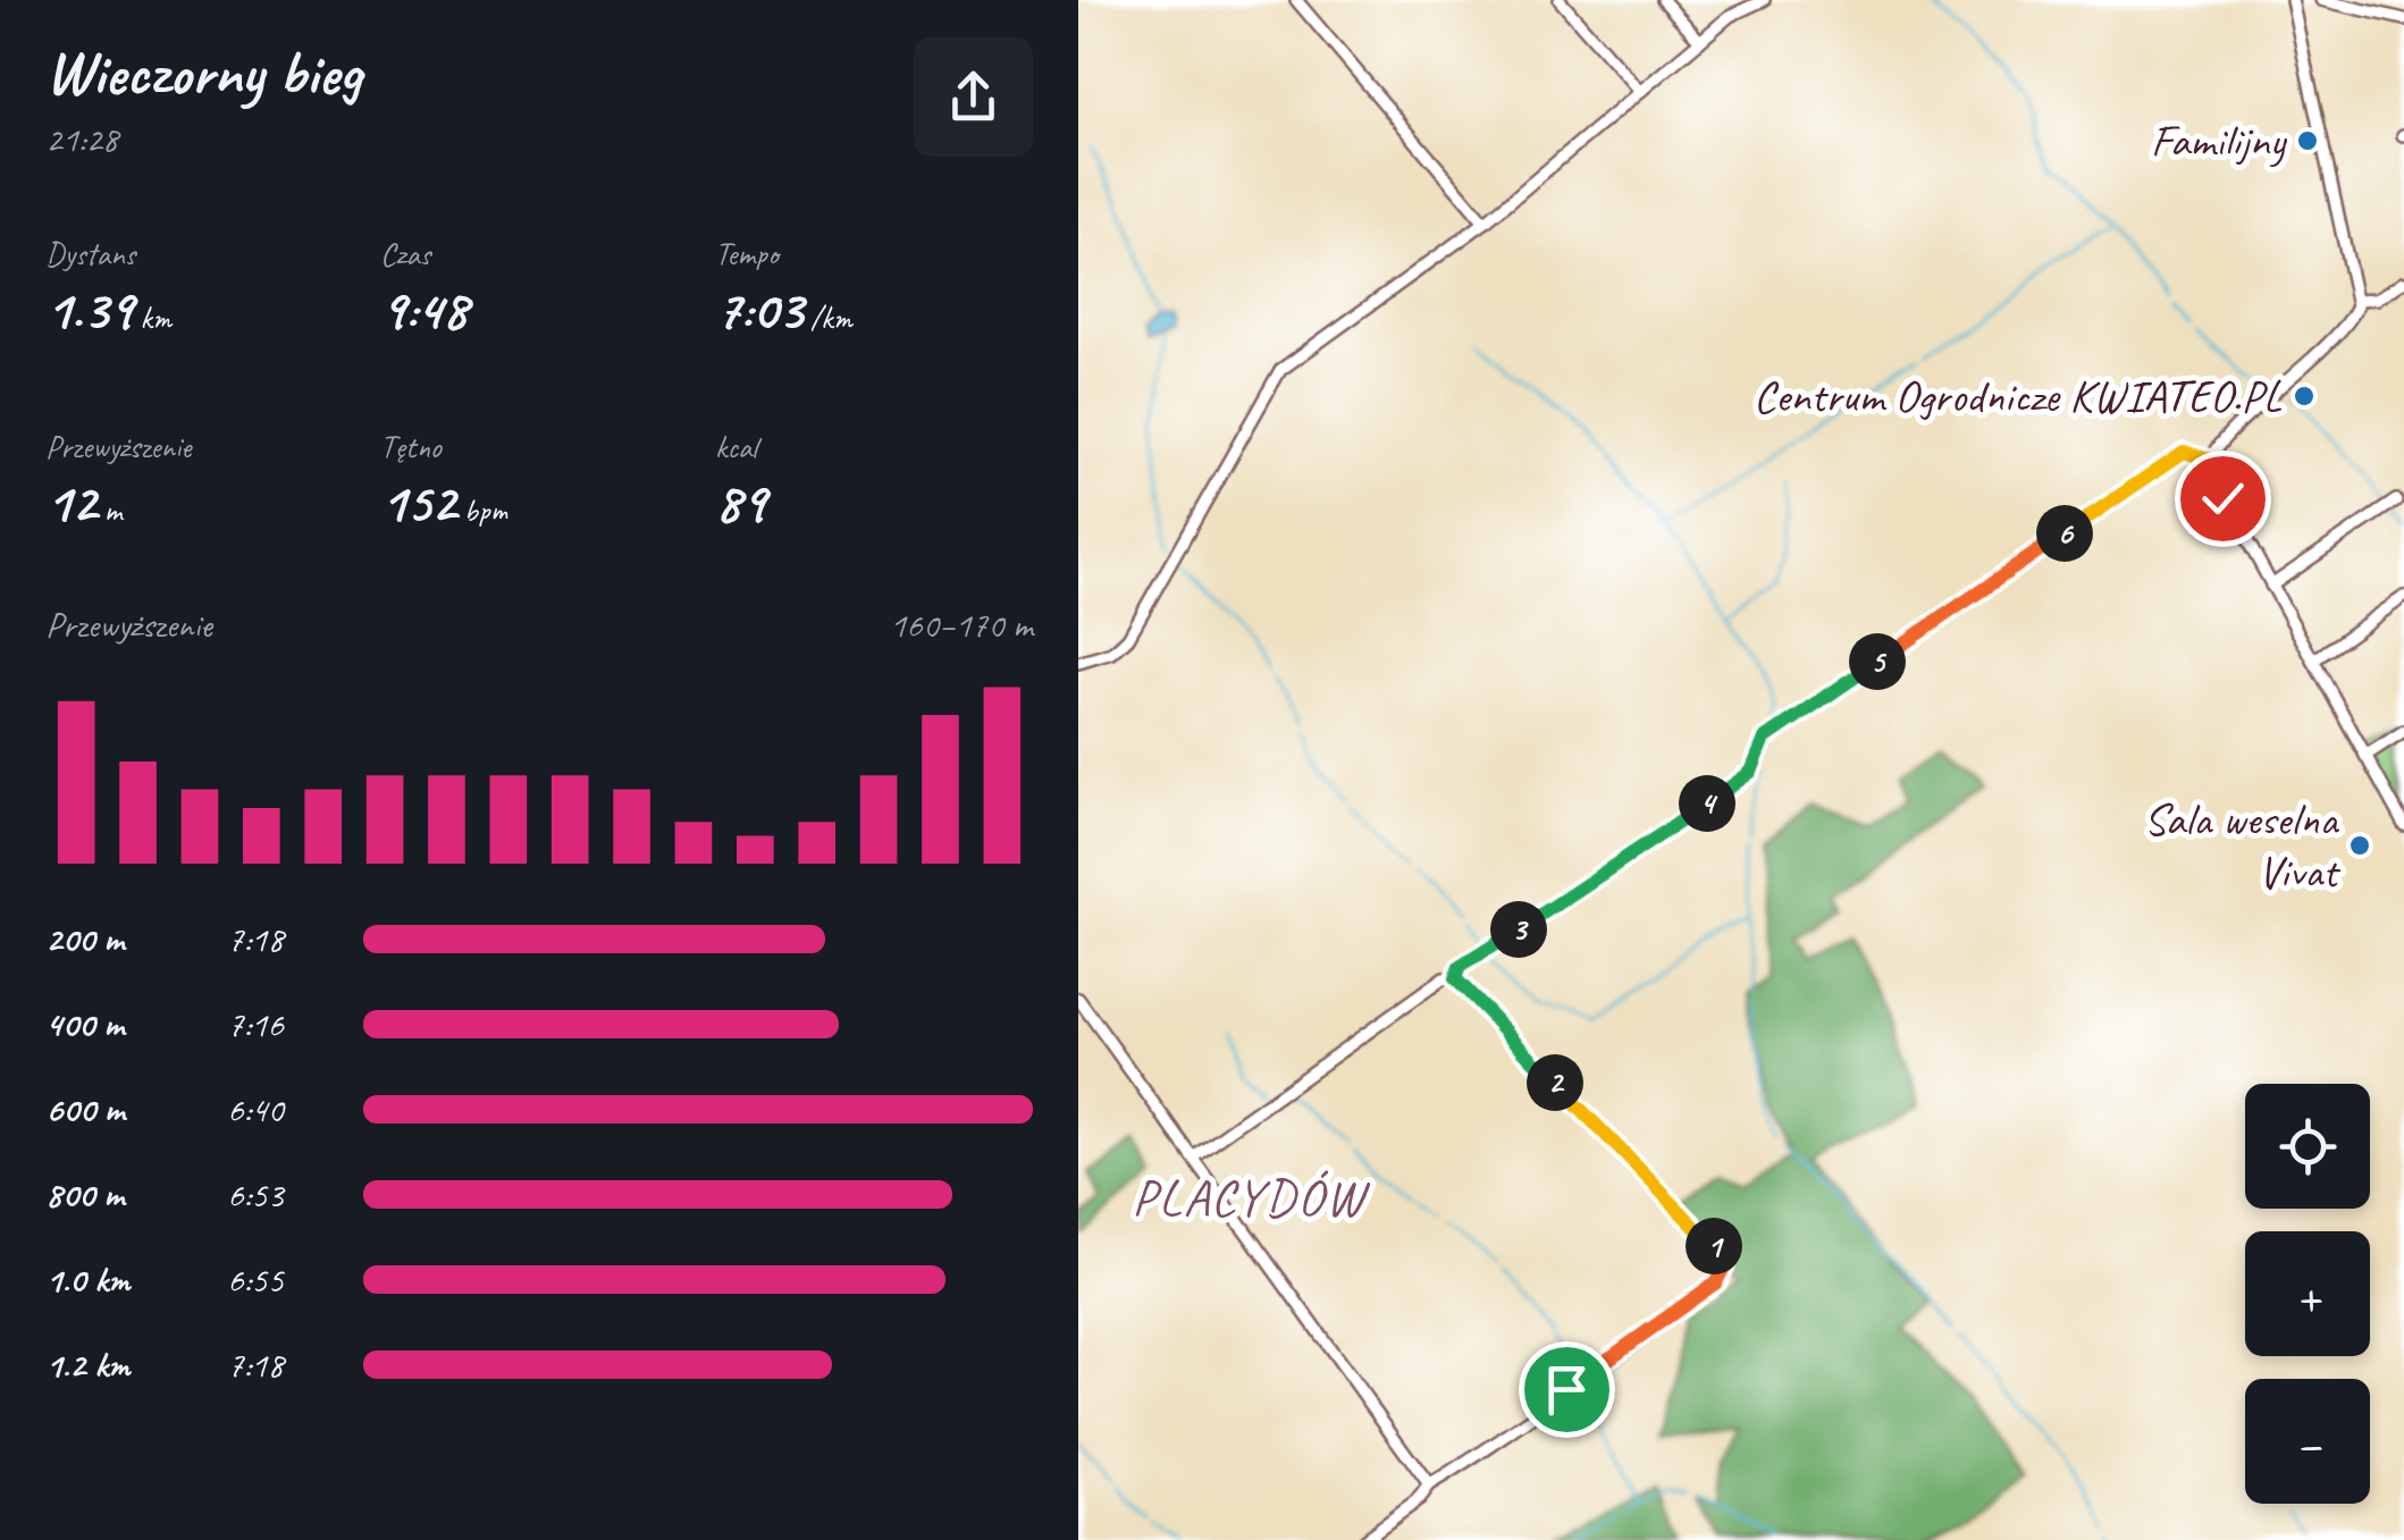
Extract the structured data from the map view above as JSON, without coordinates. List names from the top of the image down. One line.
{"districts":["PLACYDÓW"],"places":["Familijny","Centrum Ogrodnicze KWIATEO.PL","Sala weselna Vivat"],"page":{"heading":["Wieczorny bieg","21:28"],"stats":[["Dystans","1.39 km"],["Czas","9:48"],["Tempo","7:03 /km"],["Przewyższenie","12 m"],["Tętno","152 bpm"],["kcal","89"]],"pins":["6","5","4","3","2","1"],"chart":["Przewyższenie","160–170 m"],"list":[{"name":"200 m","note":"7:18"},{"name":"400 m","note":"7:16"},{"name":"600 m","note":"6:40"},{"name":"800 m","note":"6:53"},{"name":"1.0 km","note":"6:55"},{"name":"1.2 km","note":"7:18"}],"map_buttons":["+","−"]}}
